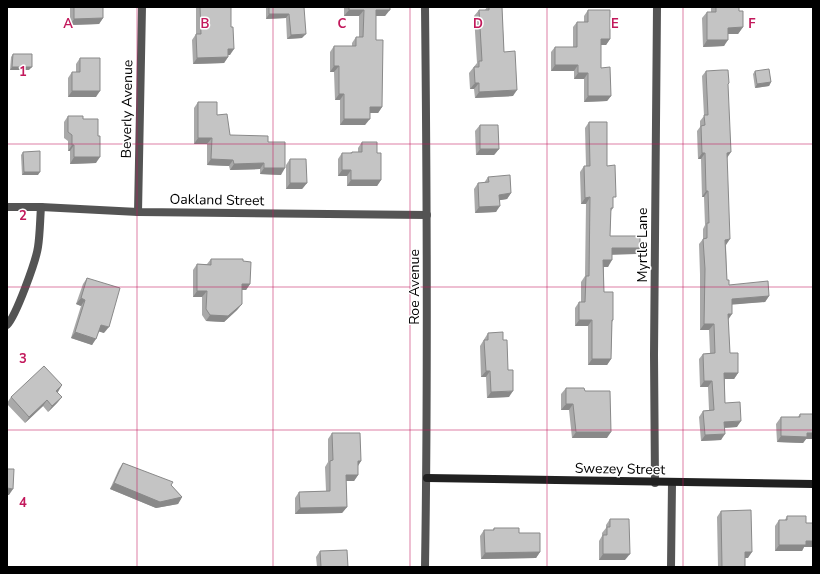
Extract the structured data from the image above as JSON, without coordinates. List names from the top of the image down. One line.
{"streets":{"street":["Beverly Avenue","Oakland Street","Myrtle Lane","Roe Avenue","Swezey Street"]},"crossings":[["Beverly Avenue","Oakland Street"],["Oakland Street","Roe Avenue"],["Myrtle Lane","Swezey Street"],["Roe Avenue","Swezey Street"]],"grid":{"columns":["A","B","C","D","E","F"],"rows":["1","2","3","4"]}}
